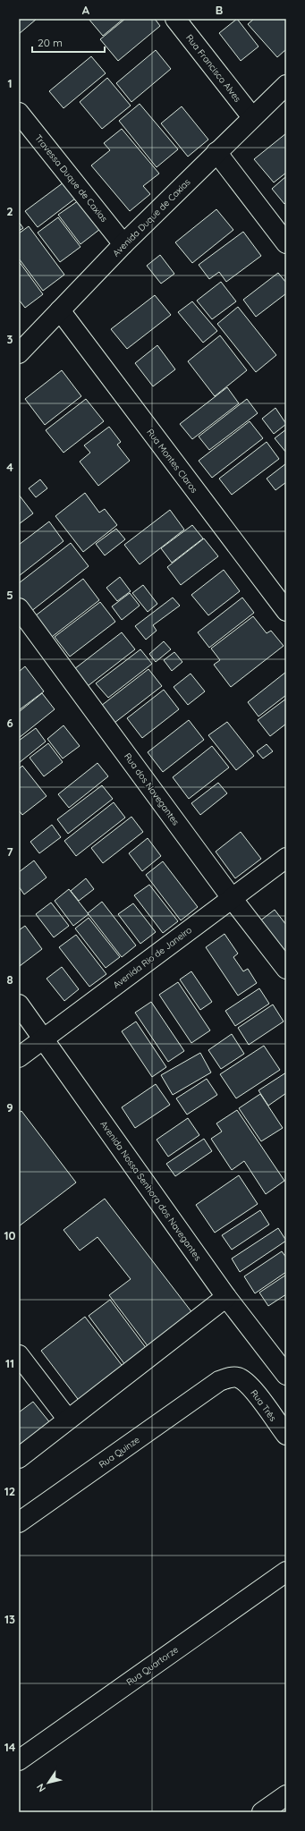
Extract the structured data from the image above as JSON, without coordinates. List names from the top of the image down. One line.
{"streets":{"street":["Rua Francisco Alves","Travessa Duque de Caxias","Avenida Duque de Caxias","Rua Montes Claros","Rua dos Navegantes","Avenida Rio de Janeiro","Avenida Nossa Senhora dos Navegantes","Rua Três","Rua Quinze","Rua Quartorze"]},"crossings":[["Rua Francisco Alves","Avenida Duque de Caxias"],["Travessa Duque de Caxias","Avenida Duque de Caxias"],["Avenida Duque de Caxias","Rua Montes Claros"],["Rua dos Navegantes","Avenida Rio de Janeiro"],["Avenida Rio de Janeiro","Avenida Nossa Senhora dos Navegantes"],["Rua Três","Rua Quinze"]],"scale_bar":"20 m","north":"bottom left","grid":{"columns":["A","B"],"rows":["1","2","3","4","5","6","7","8","9","10","11","12","13","14"]}}
